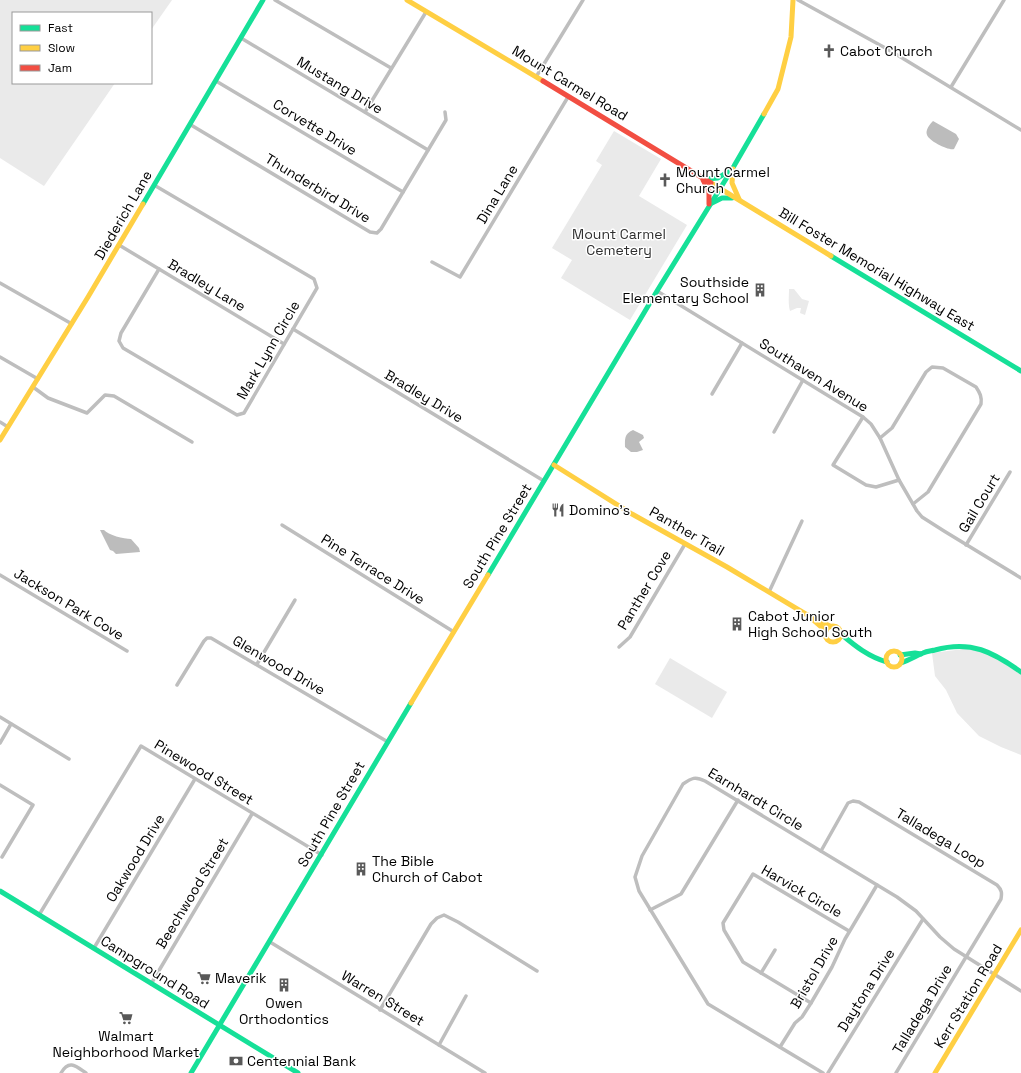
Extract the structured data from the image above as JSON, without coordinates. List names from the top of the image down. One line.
{"streets":{"street":["Mount Carmel Road","Mustang Drive","Corvette Drive","Thunderbird Drive","Dina Lane","Diederich Lane","Bill Foster Memorial Highway East","Bradley Lane","Mark Lynn Circle","Southaven Avenue","Bradley Drive","Gail Court","Panther Trail","South Pine Street","Pine Terrace Drive","Panther Cove","Jackson Park Cove","Glenwood Drive","Pinewood Street","Earnhardt Circle","Talladega Loop","Oakwood Drive","Harvick Circle","Beechwood Street","Campground Road","Bristol Drive","Daytona Drive","Kerr Station Road","Warren Street","Talladega Drive"]},"crossings":[["Mount Carmel Road","Dina Lane"],["Mount Carmel Road","Bill Foster Memorial Highway East"],["Mount Carmel Road","South Pine Street"],["Mustang Drive","Thunderbird Drive"],["Mustang Drive","Diederich Lane"],["Corvette Drive","Thunderbird Drive"],["Corvette Drive","Diederich Lane"],["Thunderbird Drive","Diederich Lane"],["Diederich Lane","Bradley Lane"],["Diederich Lane","Mark Lynn Circle"],["Bill Foster Memorial Highway East","South Pine Street"],["Bradley Lane","Mark Lynn Circle"],["Mark Lynn Circle","Bradley Drive"],["Southaven Avenue","Gail Court"],["Southaven Avenue","South Pine Street"],["Bradley Drive","South Pine Street"],["Panther Trail","South Pine Street"],["Panther Trail","Panther Cove"],["South Pine Street","Pine Terrace Drive"],["South Pine Street","Glenwood Drive"],["South Pine Street","Pinewood Street"],["South Pine Street","Campground Road"],["South Pine Street","Warren Street"],["Pinewood Street","Oakwood Drive"],["Pinewood Street","Beechwood Street"],["Pinewood Street","Campground Road"],["Earnhardt Circle","Talladega Loop"],["Earnhardt Circle","Bristol Drive"],["Earnhardt Circle","Daytona Drive"],["Earnhardt Circle","Kerr Station Road"],["Earnhardt Circle","Talladega Drive"],["Talladega Loop","Talladega Drive"],["Oakwood Drive","Campground Road"],["Harvick Circle","Bristol Drive"],["Beechwood Street","Campground Road"]],"parks":["Mount Carmel Cemetery"],"places":{"church":["Cabot Church","Mount Carmel Church"],"building":["Southside Elementary School","Cabot Junior High School South","The Bible Church of Cabot","Owen Orthodontics"],"restaurant":["Domino's"],"supermarket":["Maverik","Walmart Neighborhood Market"],"bank":["Centennial Bank"]},"legend":["Fast","Slow","Jam"]}
